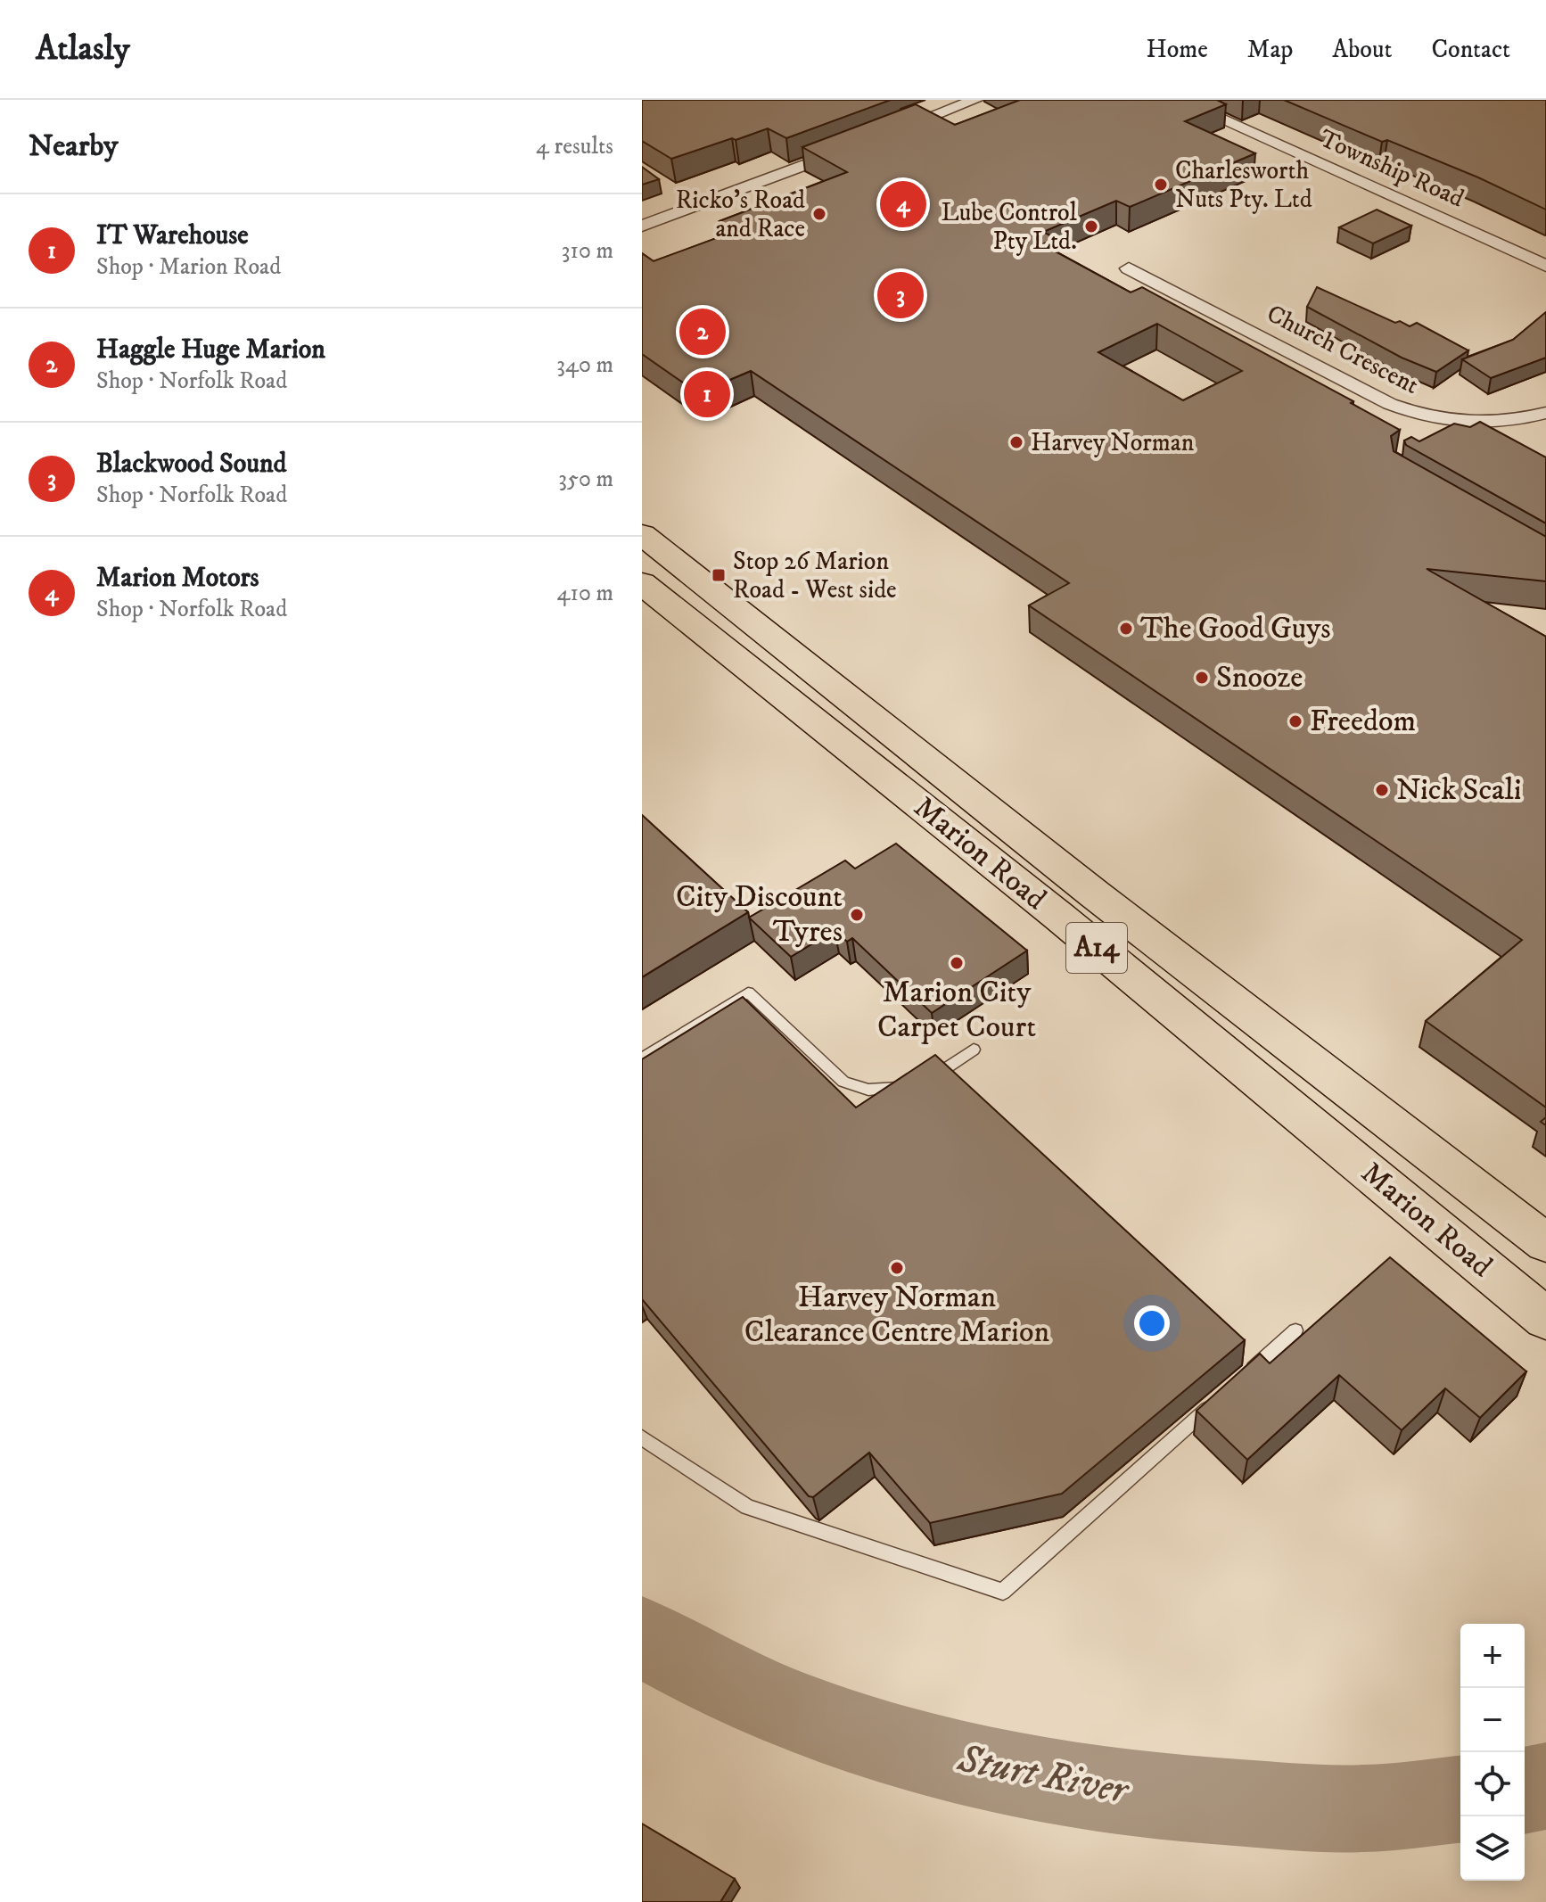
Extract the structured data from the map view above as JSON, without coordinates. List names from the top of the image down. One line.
{"streets":{"main road":["Marion Road","A14"],"street":["Township Road","Church Crescent"]},"water":["Sturt River"],"places":{"other":["Charlesworth Nuts Pty. Ltd","Ricko's Road and Race","Lube Control Pty Ltd.","Harvey Norman","The Good Guys","Snooze","Freedom","Nick Scali","City Discount Tyres","Marion City Carpet Court","Harvey Norman Clearance Centre Marion"],"transit":["Stop 26 Marion Road - West side"]},"page":{"header":"Atlasly","nav":["Home","Map","About","Contact"],"heading":["Nearby","4 results"],"pins":["4","3","2","1"],"list":[{"mark":"1","name":"IT Warehouse","note":"Shop · Marion Road","value":"310 m"},{"mark":"2","name":"Haggle Huge Marion","note":"Shop · Norfolk Road","value":"340 m"},{"mark":"3","name":"Blackwood Sound","note":"Shop · Norfolk Road","value":"350 m"},{"mark":"4","name":"Marion Motors","note":"Shop · Norfolk Road","value":"410 m"}],"map_buttons":["+","−"]}}
